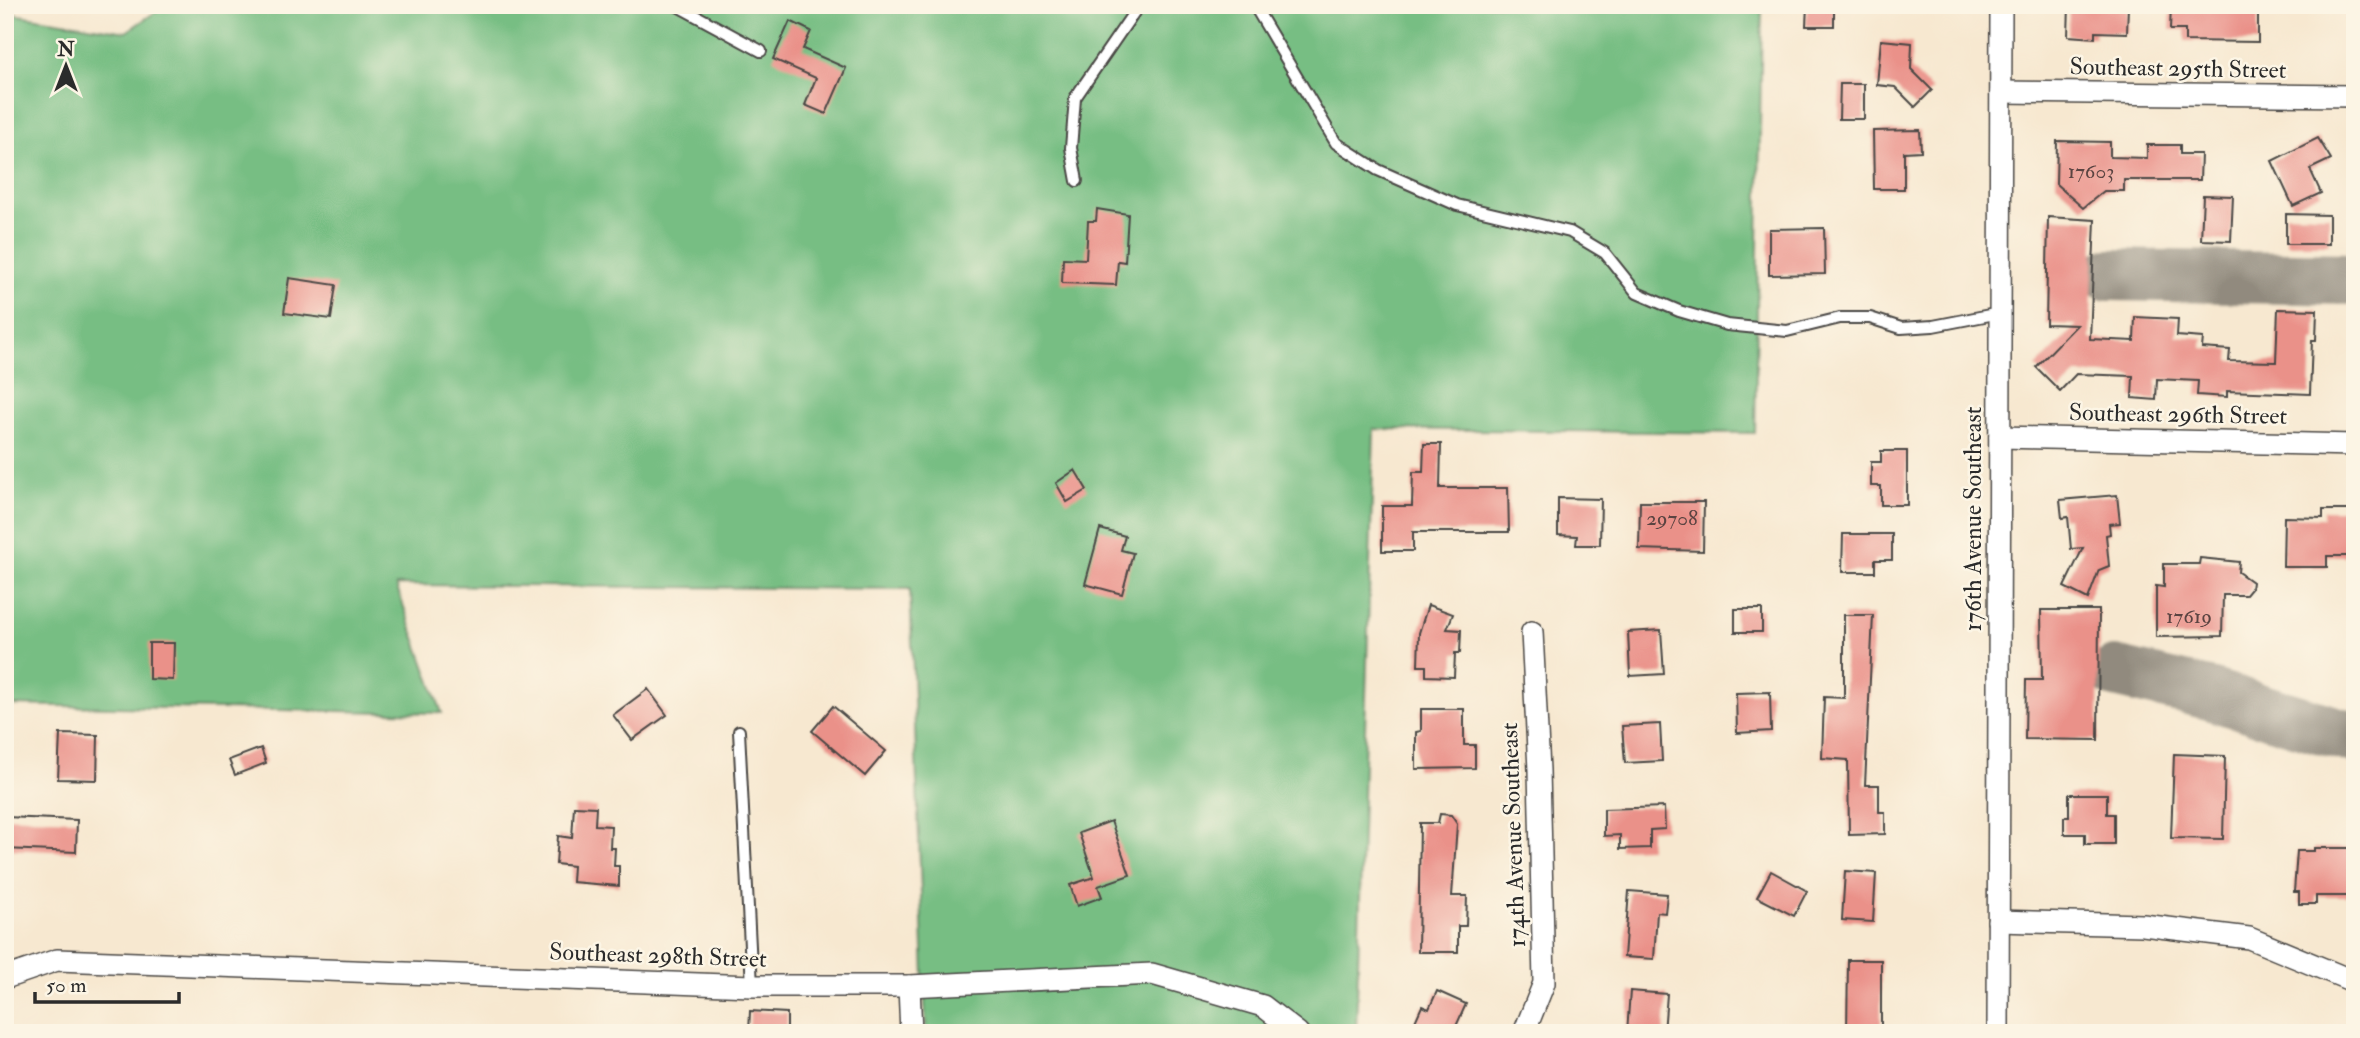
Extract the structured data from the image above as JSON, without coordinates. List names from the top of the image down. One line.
{"streets":{"street":["Southeast 295th Street","Southeast 296th Street","176th Avenue Southeast","174th Avenue Southeast","Southeast 298th Street"]},"crossings":[["Southeast 295th Street","176th Avenue Southeast"],["Southeast 296th Street","176th Avenue Southeast"]],"house_numbers":["17603","29708","17619"],"scale_bar":"50 m","north":"top"}
